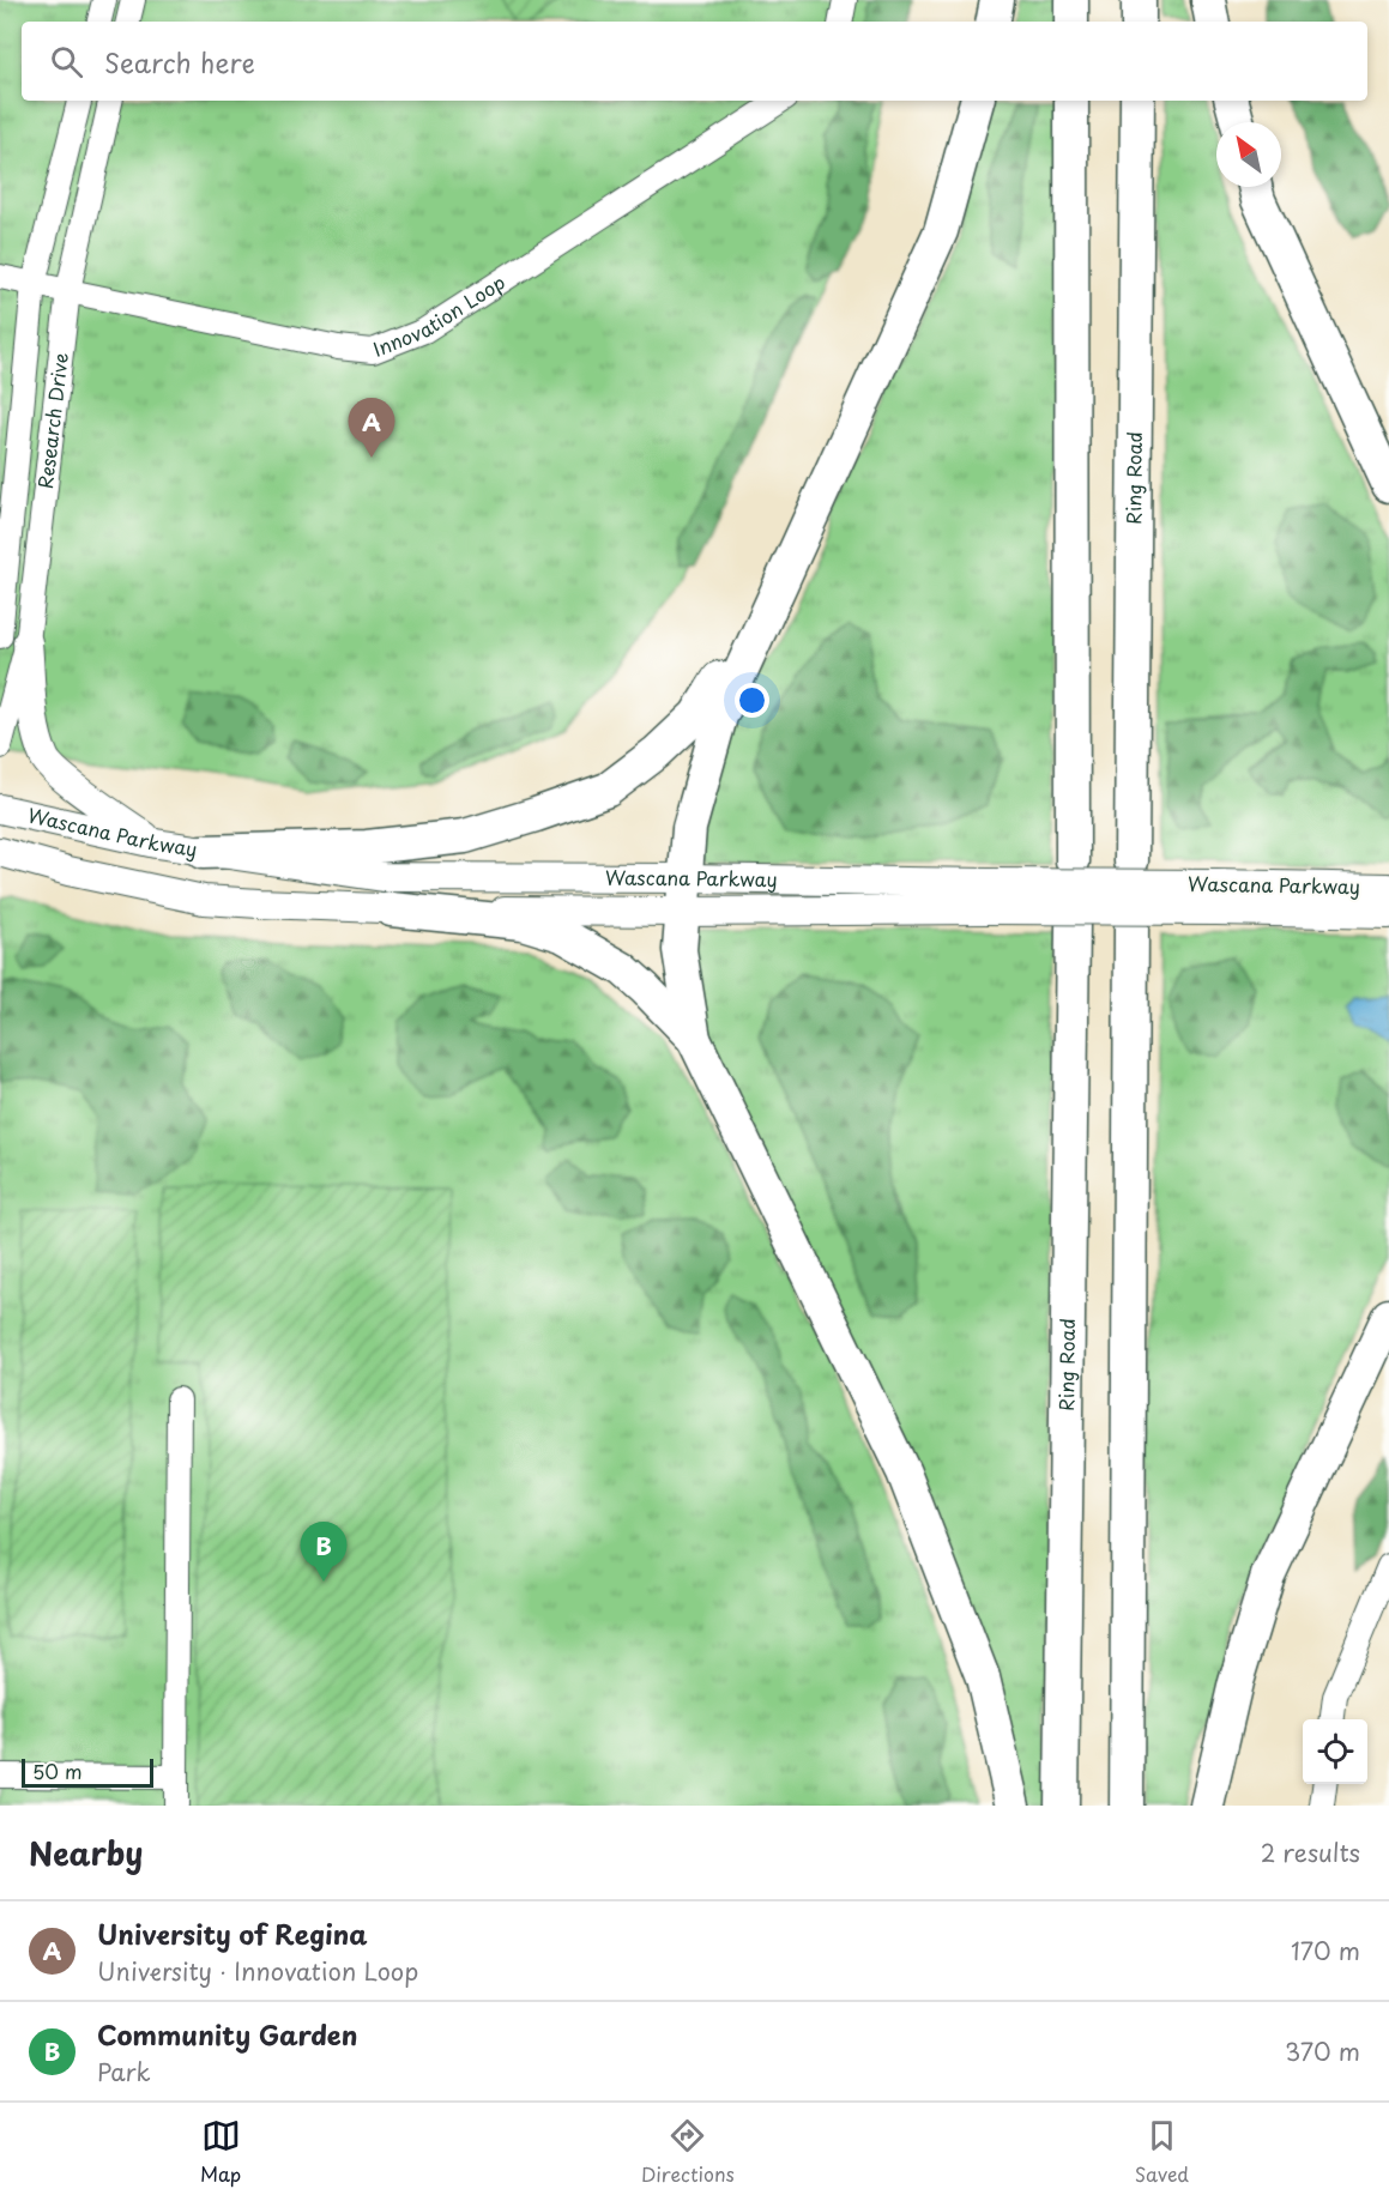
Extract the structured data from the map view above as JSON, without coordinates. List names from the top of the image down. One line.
{"streets":{"highway":["Ring Road"],"main road":["Wascana Parkway"],"street":["Innovation Loop","Research Drive"]},"crossings":[["Innovation Loop","Research Drive"]],"scale_bar":"50 m","north":"top left","page":{"search":"Search here","pins":["A","B"],"scale":"50 m","heading":["Nearby","2 results"],"list":[{"mark":"A","name":"University of Regina","note":"University · Innovation Loop","value":"170 m"},{"mark":"B","name":"Community Garden","note":"Park","value":"370 m"}],"nav":["Map","Directions","Saved"]}}
